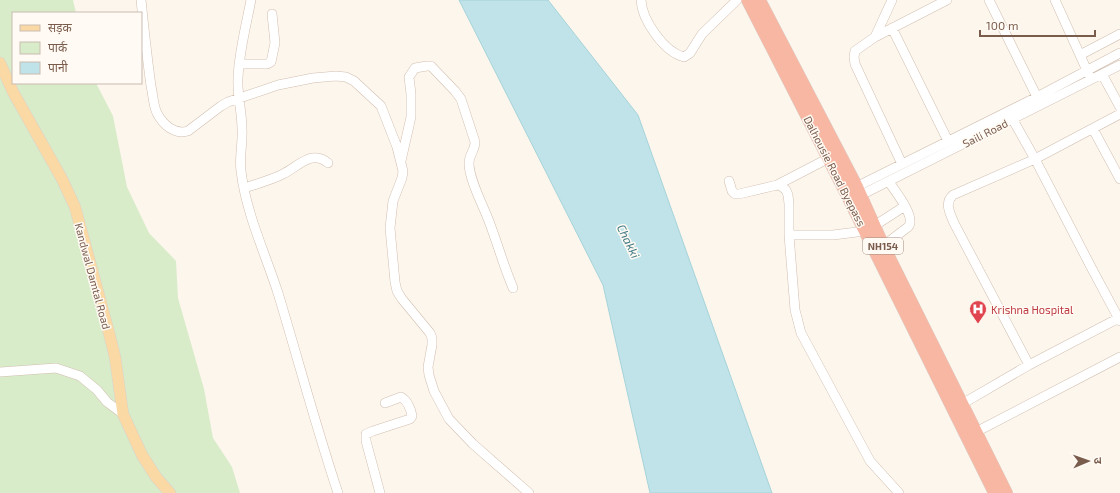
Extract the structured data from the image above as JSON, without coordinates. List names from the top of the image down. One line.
{"streets":{"highway":["Dalhousie Road Byepass","NH154"],"main road":["Kandwal Damtal Road"],"street":["Saili Road"]},"crossings":[["Saili Road","Dalhousie Road Byepass"],["Saili Road","NH154"],["Dalhousie Road Byepass","NH154"]],"water":["Chakki"],"places":{"hospital":["Krishna Hospital"]},"legend":["सड़क","पार्क","पानी"],"scale_bar":"100 m","north":"right"}
